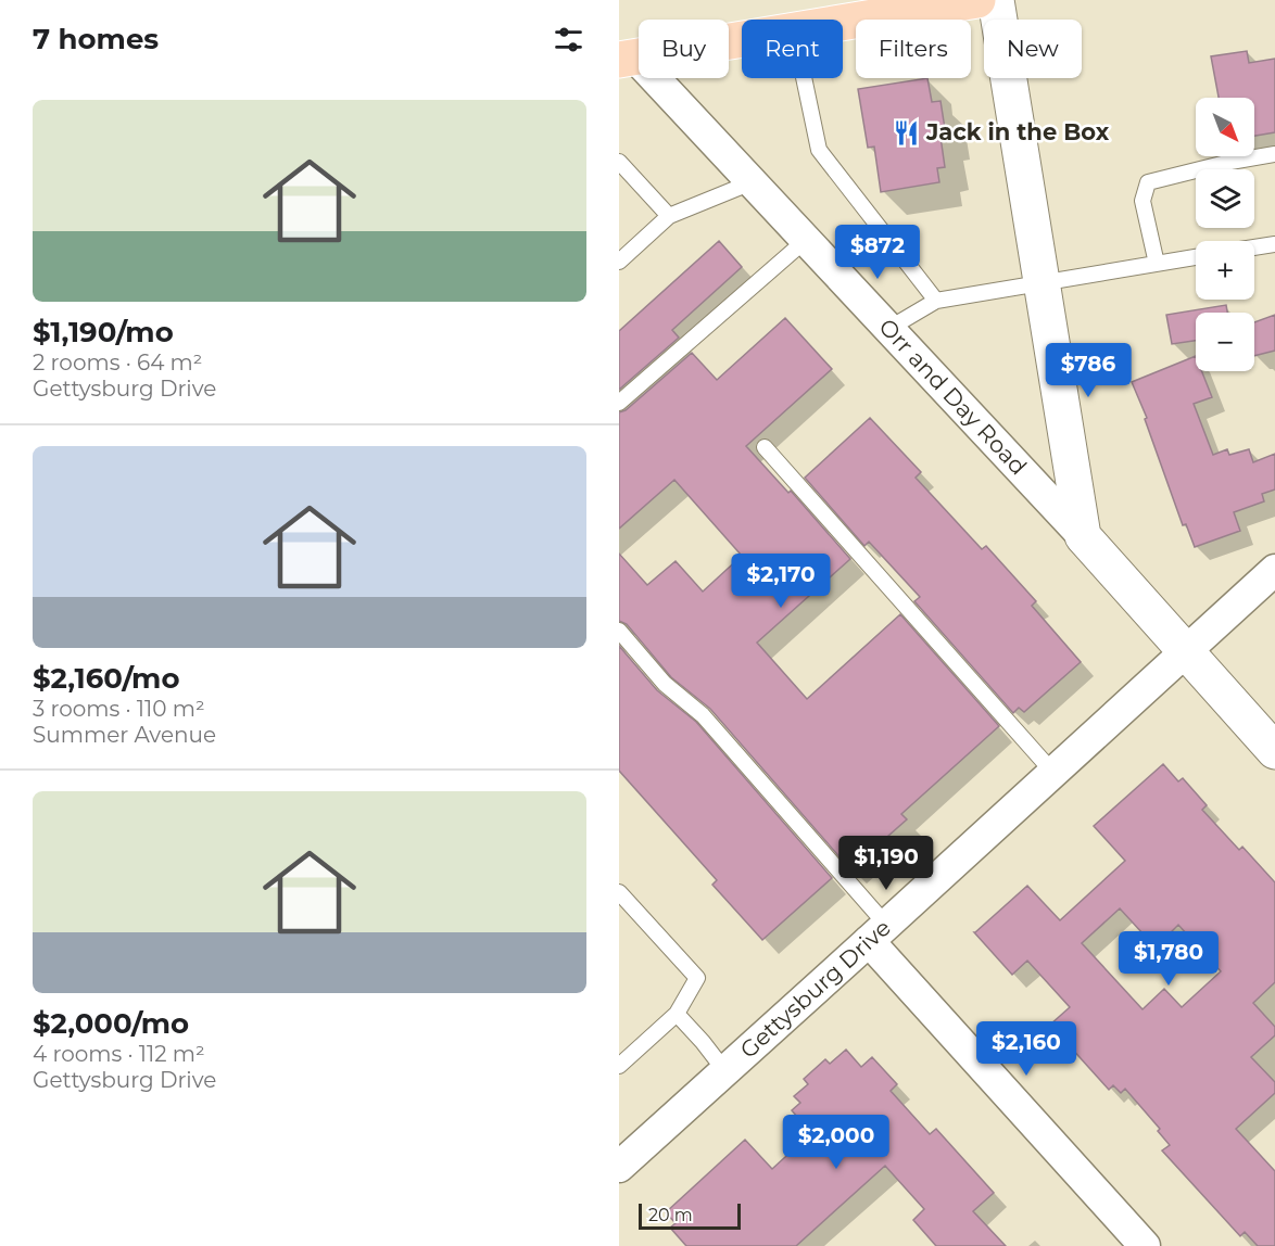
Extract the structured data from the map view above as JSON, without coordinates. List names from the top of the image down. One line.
{"streets":{"street":["Orr and Day Road","Gettysburg Drive"]},"crossings":[["Orr and Day Road","Gettysburg Drive"]],"places":{"restaurant":["Jack in the Box"]},"scale_bar":"20 m","north":"bottom right","page":{"heading":"7 homes","chip":["Buy","Rent","Filters","New"],"list":[{"name":"$1,190/mo","note":"2 rooms · 64 m² · Gettysburg Drive"},{"name":"$2,160/mo","note":"3 rooms · 110 m² · Summer Avenue"},{"name":"$2,000/mo","note":"4 rooms · 112 m² · Gettysburg Drive"}],"map_buttons":["+","−"],"price":["$872","$786","$2,170","$1,190","$1,780","$2,160","$2,000"],"scale":"20 m"}}
